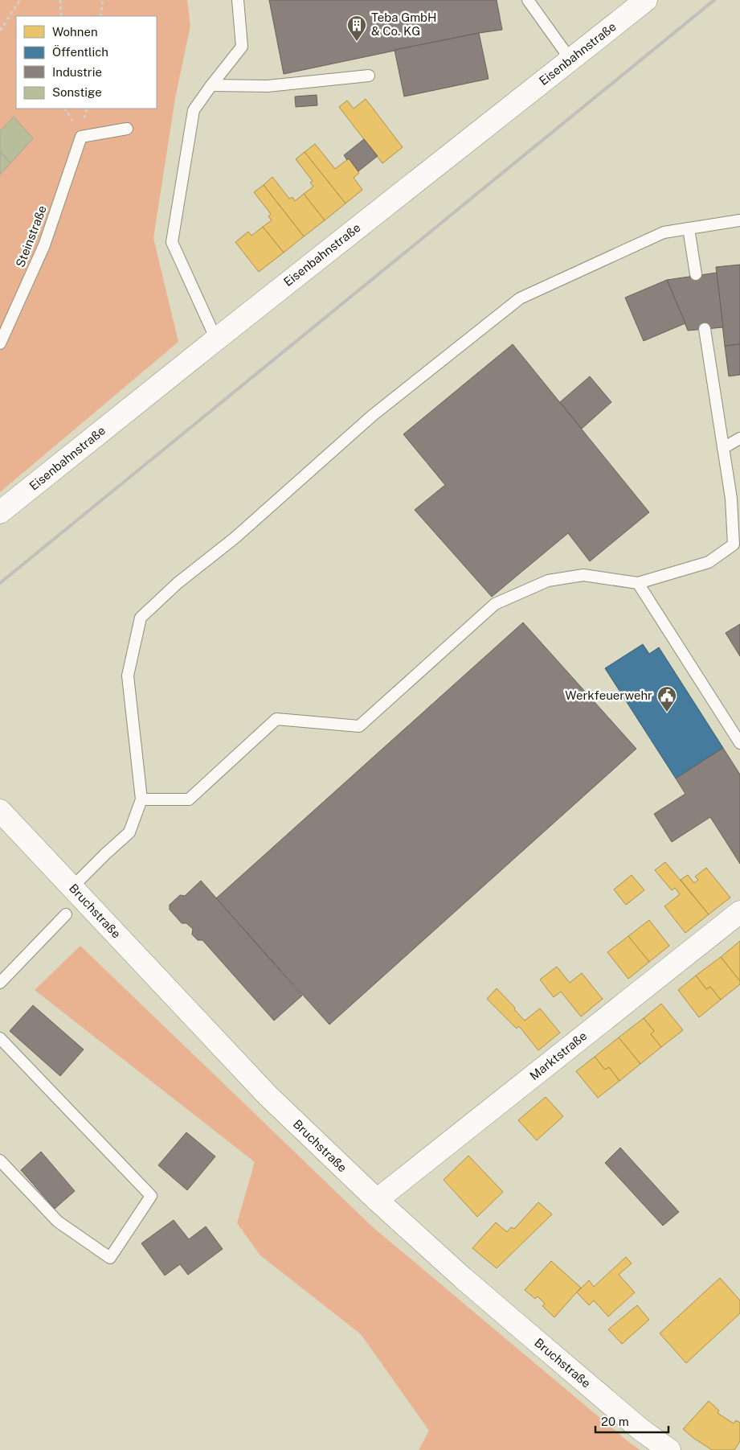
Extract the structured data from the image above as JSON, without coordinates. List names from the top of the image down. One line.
{"streets":{"street":["Eisenbahnstraße","Bruchstraße","Marktstraße"],"lane":["Steinstraße"]},"crossings":[["Bruchstraße","Marktstraße"]],"places":{"building":["Teba GmbH & Co. KG"],"public building":["Werkfeuerwehr"]},"legend":["Wohnen","Öffentlich","Industrie","Sonstige"],"scale_bar":"20 m"}
